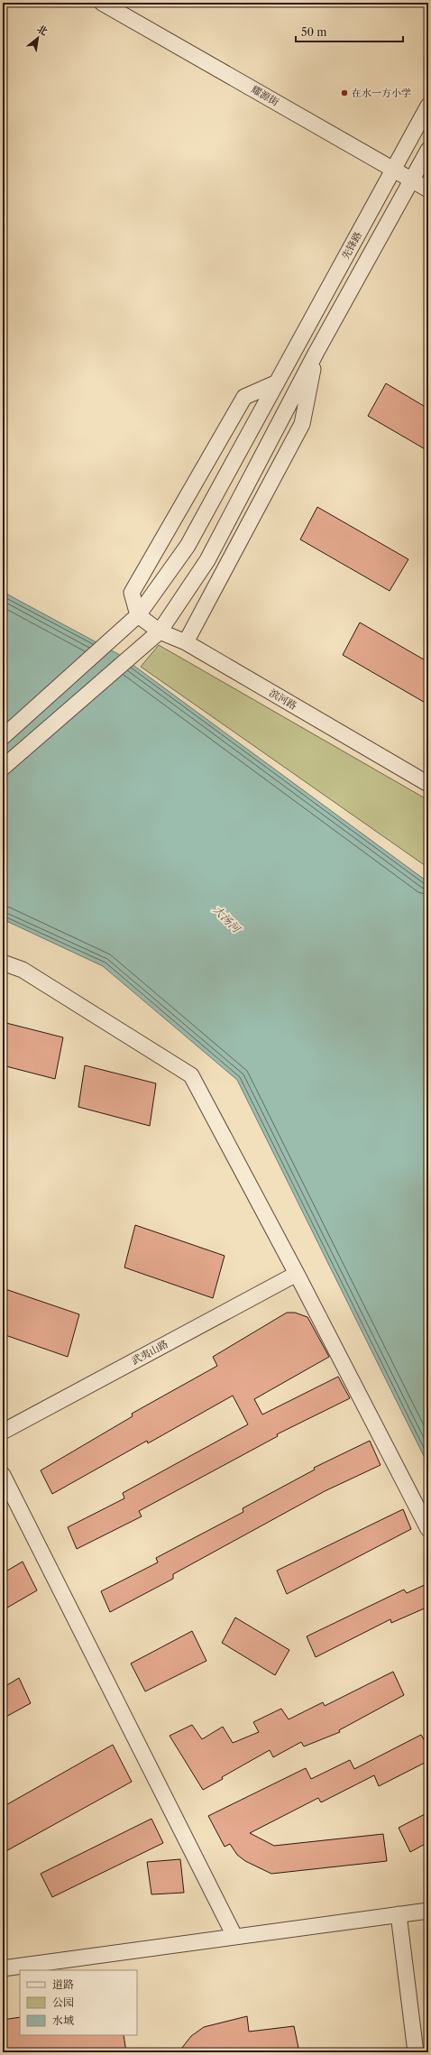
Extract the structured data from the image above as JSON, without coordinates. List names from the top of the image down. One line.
{"streets":{"street":["耀源街","先锋路","滨河路","武夷山路"]},"crossings":[["耀源街","先锋路"],["先锋路","滨河路"]],"water":["大汤河"],"places":["在水一方小学"],"legend":["道路","公园","水域"],"scale_bar":"50 m","north":"top right"}
